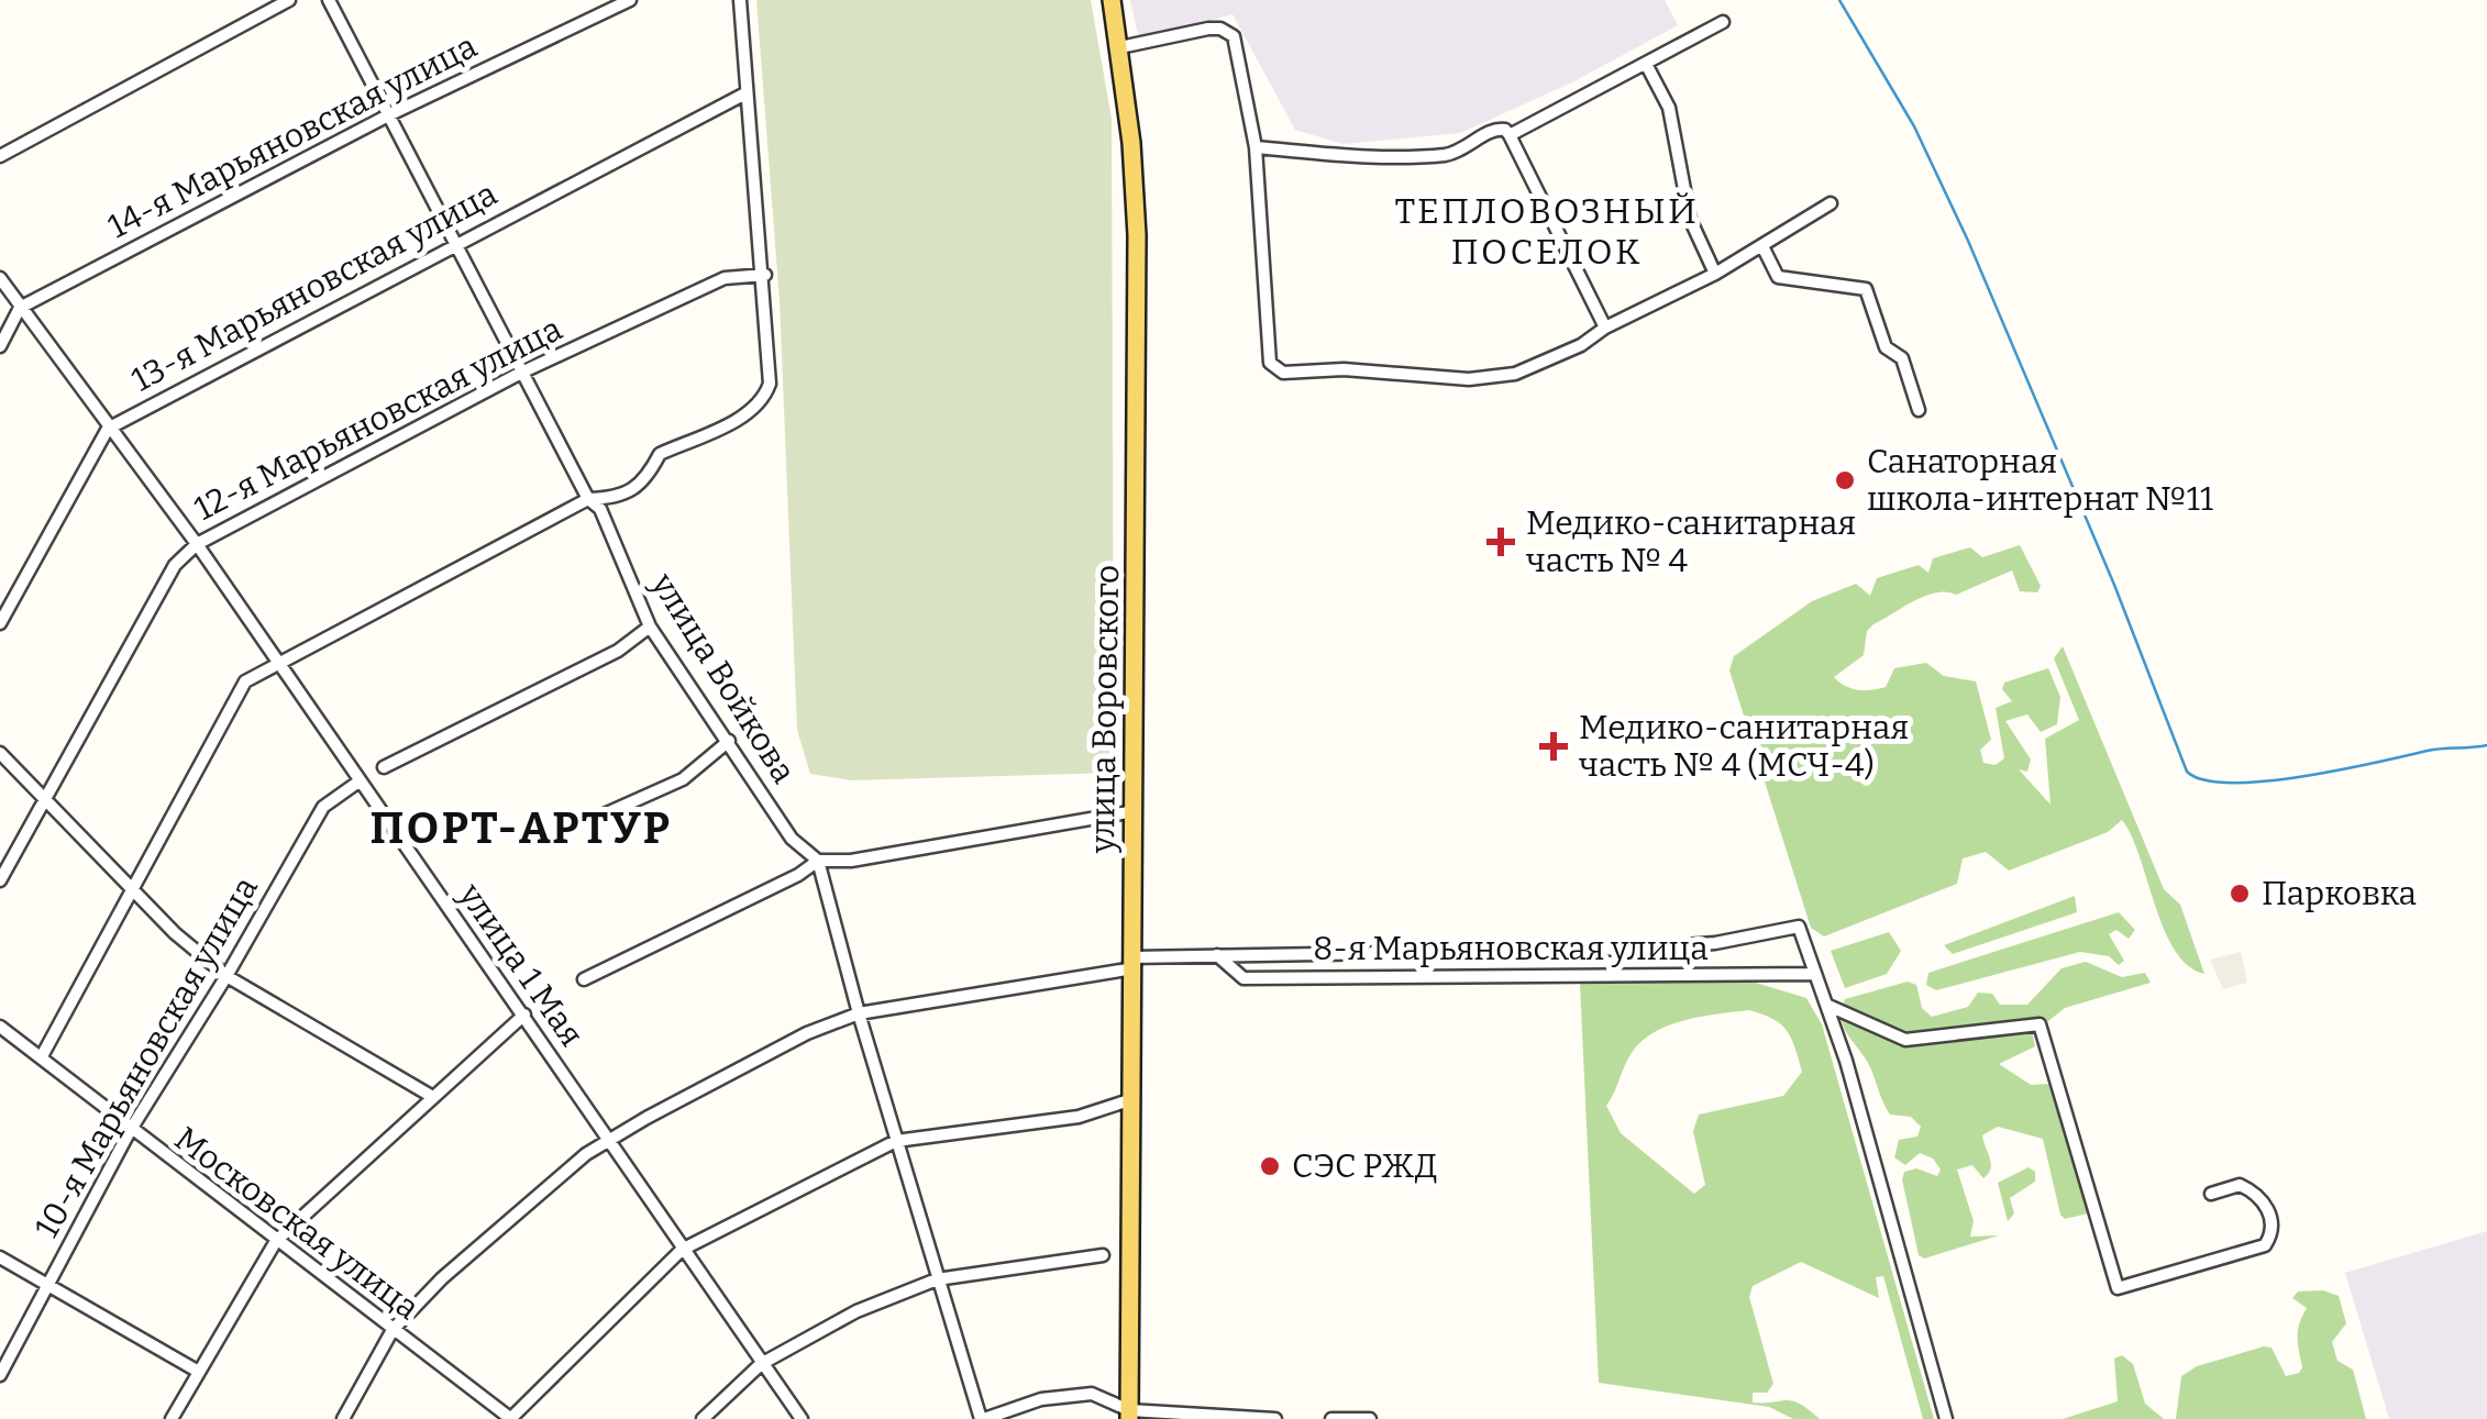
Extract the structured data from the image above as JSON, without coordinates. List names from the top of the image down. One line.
{"streets":{"main road":["улица Воровского"],"street":["14-я Марьяновская улица","13-я Марьяновская улица","12-я Марьяновская улица","улица Войкова","8-я Марьяновская улица","улица 1 Мая","10-я Марьяновская улица","Московская улица"]},"crossings":[["14-я Марьяновская улица","улица Войкова"],["14-я Марьяновская улица","улица 1 Мая"],["13-я Марьяновская улица","улица Войкова"],["13-я Марьяновская улица","улица 1 Мая"],["12-я Марьяновская улица","улица Войкова"],["12-я Марьяновская улица","улица 1 Мая"],["улица Войкова","8-я Марьяновская улица"],["улица Воровского","8-я Марьяновская улица"],["8-я Марьяновская улица","улица 1 Мая"],["8-я Марьяновская улица","Московская улица"],["улица 1 Мая","10-я Марьяновская улица"],["10-я Марьяновская улица","Московская улица"]],"districts":["ТЕПЛОВОЗНЫЙ ПОСЕЛОК","ПОРТ-АРТУР"],"places":{"other":["Санаторная школа-интернат №11","Парковка","СЭС РЖД"],"health":["Медико-санитарная часть № 4","Медико-санитарная часть № 4 (МСЧ-4)"]}}
